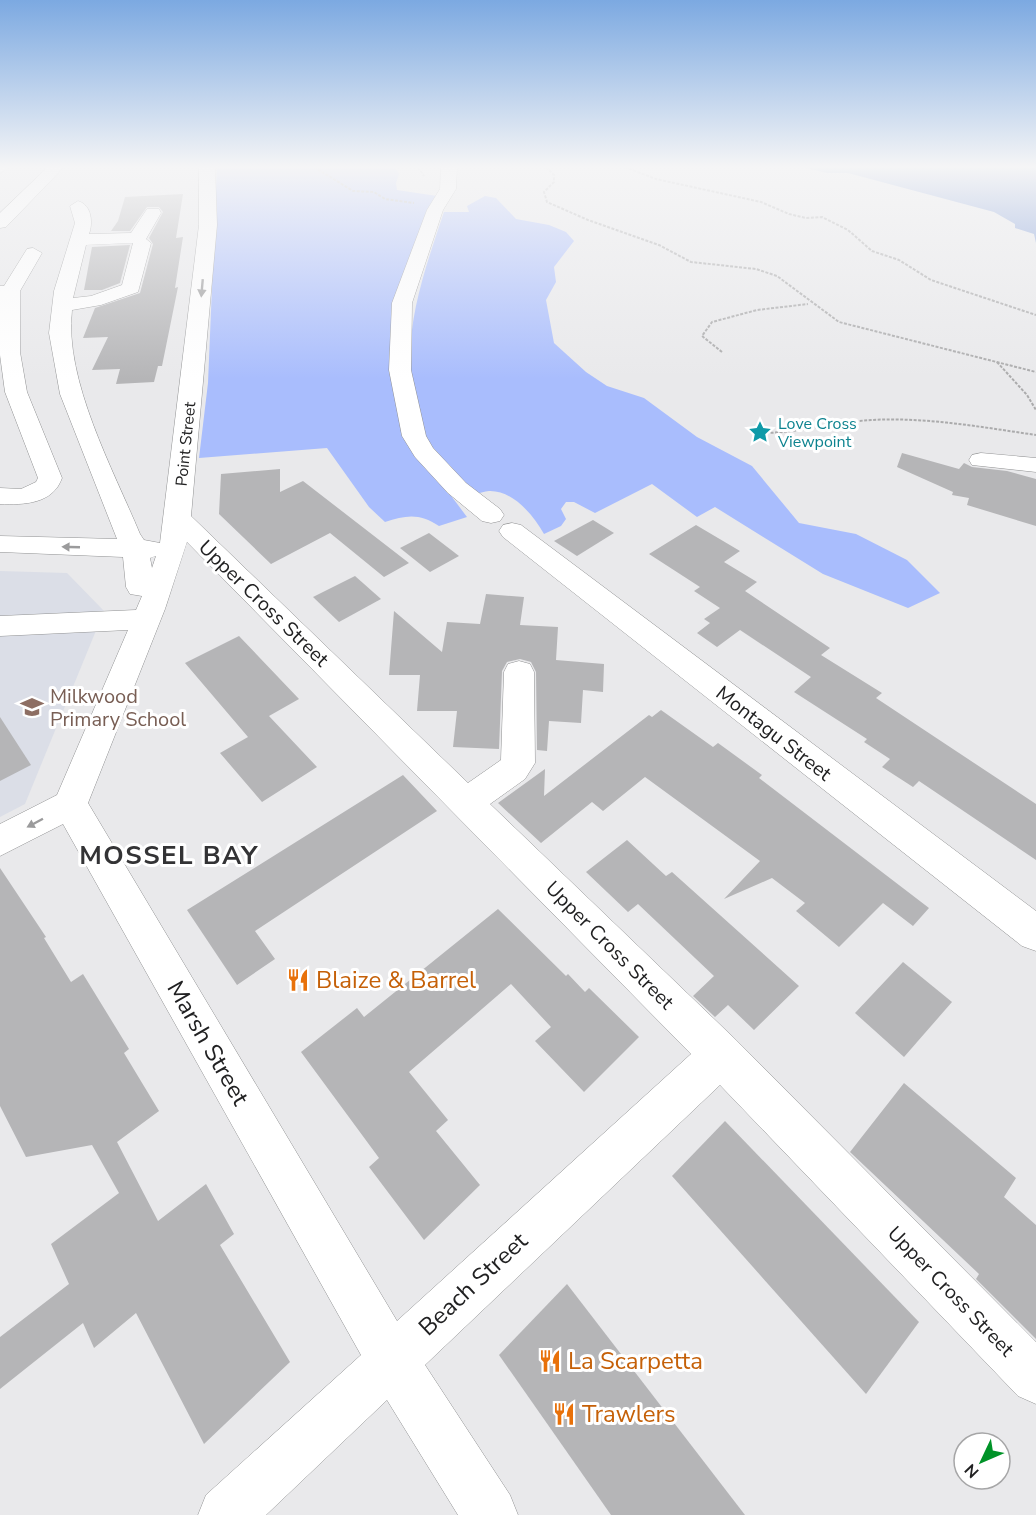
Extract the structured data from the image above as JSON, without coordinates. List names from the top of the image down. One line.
{"streets":{"street":["Point Street","Upper Cross Street","Montagu Street","Marsh Street","Beach Street"]},"crossings":[["Point Street","Upper Cross Street"],["Upper Cross Street","Beach Street"],["Marsh Street","Beach Street"]],"districts":["MOSSEL BAY"],"places":{"place":["Love Cross Viewpoint"],"school or university":["Milkwood Primary School"],"restaurant":["Blaize & Barrel","La Scarpetta","Trawlers"]},"north":"bottom left"}
